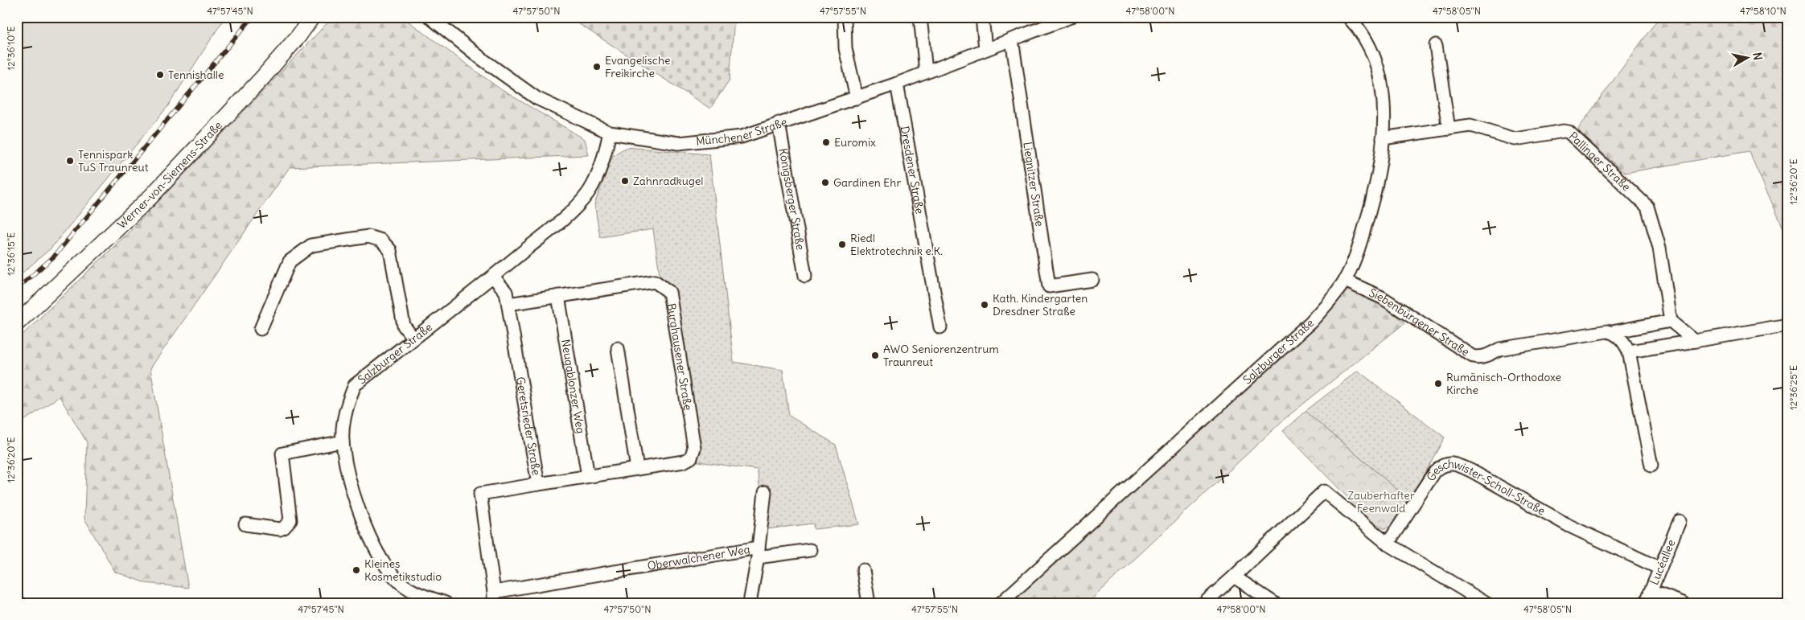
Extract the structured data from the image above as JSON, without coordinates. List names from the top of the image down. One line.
{"streets":{"street":["Münchener Straße","Pallinger Straße","Dresdener Straße","Werner-von-Siemens-Straße","Liegnitzer Straße","Königsberger Straße","Siebenbürgener Straße","Salzburger Straße","Burghausener Straße","Neugablonzer Weg","Geretsrieder Straße","Geschwister-Scholl-Straße","Oberwalchener Weg","Lucéallee"]},"crossings":[["Münchener Straße","Dresdener Straße"],["Münchener Straße","Liegnitzer Straße"],["Münchener Straße","Königsberger Straße"],["Münchener Straße","Salzburger Straße"],["Pallinger Straße","Siebenbürgener Straße"],["Pallinger Straße","Salzburger Straße"],["Siebenbürgener Straße","Salzburger Straße"],["Salzburger Straße","Geretsrieder Straße"],["Burghausener Straße","Neugablonzer Weg"],["Burghausener Straße","Geretsrieder Straße"],["Geretsrieder Straße","Oberwalchener Weg"],["Geschwister-Scholl-Straße","Lucéallee"]],"parks":["Zauberhafter Feenwald"],"places":["Evangelische Freikirche","Tennishalle","Euromix","Tennispark TuS Traunreut","Zahnradkugel","Gardinen Ehr","Riedl Elektrotechnik e.K.","Kath. Kindergarten Dresdner Straße","AWO Seniorenzentrum Traunreut","Rumänisch-Orthodoxe Kirche","Kleines Kosmetikstudio"],"north":"right","coordinates":["47°57'45\"N","47°57'50\"N","47°57'55\"N","47°58'00\"N","47°58'05\"N","47°58'10\"N","12°36'10\"E","12°36'20\"E","12°36'15\"E","12°36'25\"E"]}
